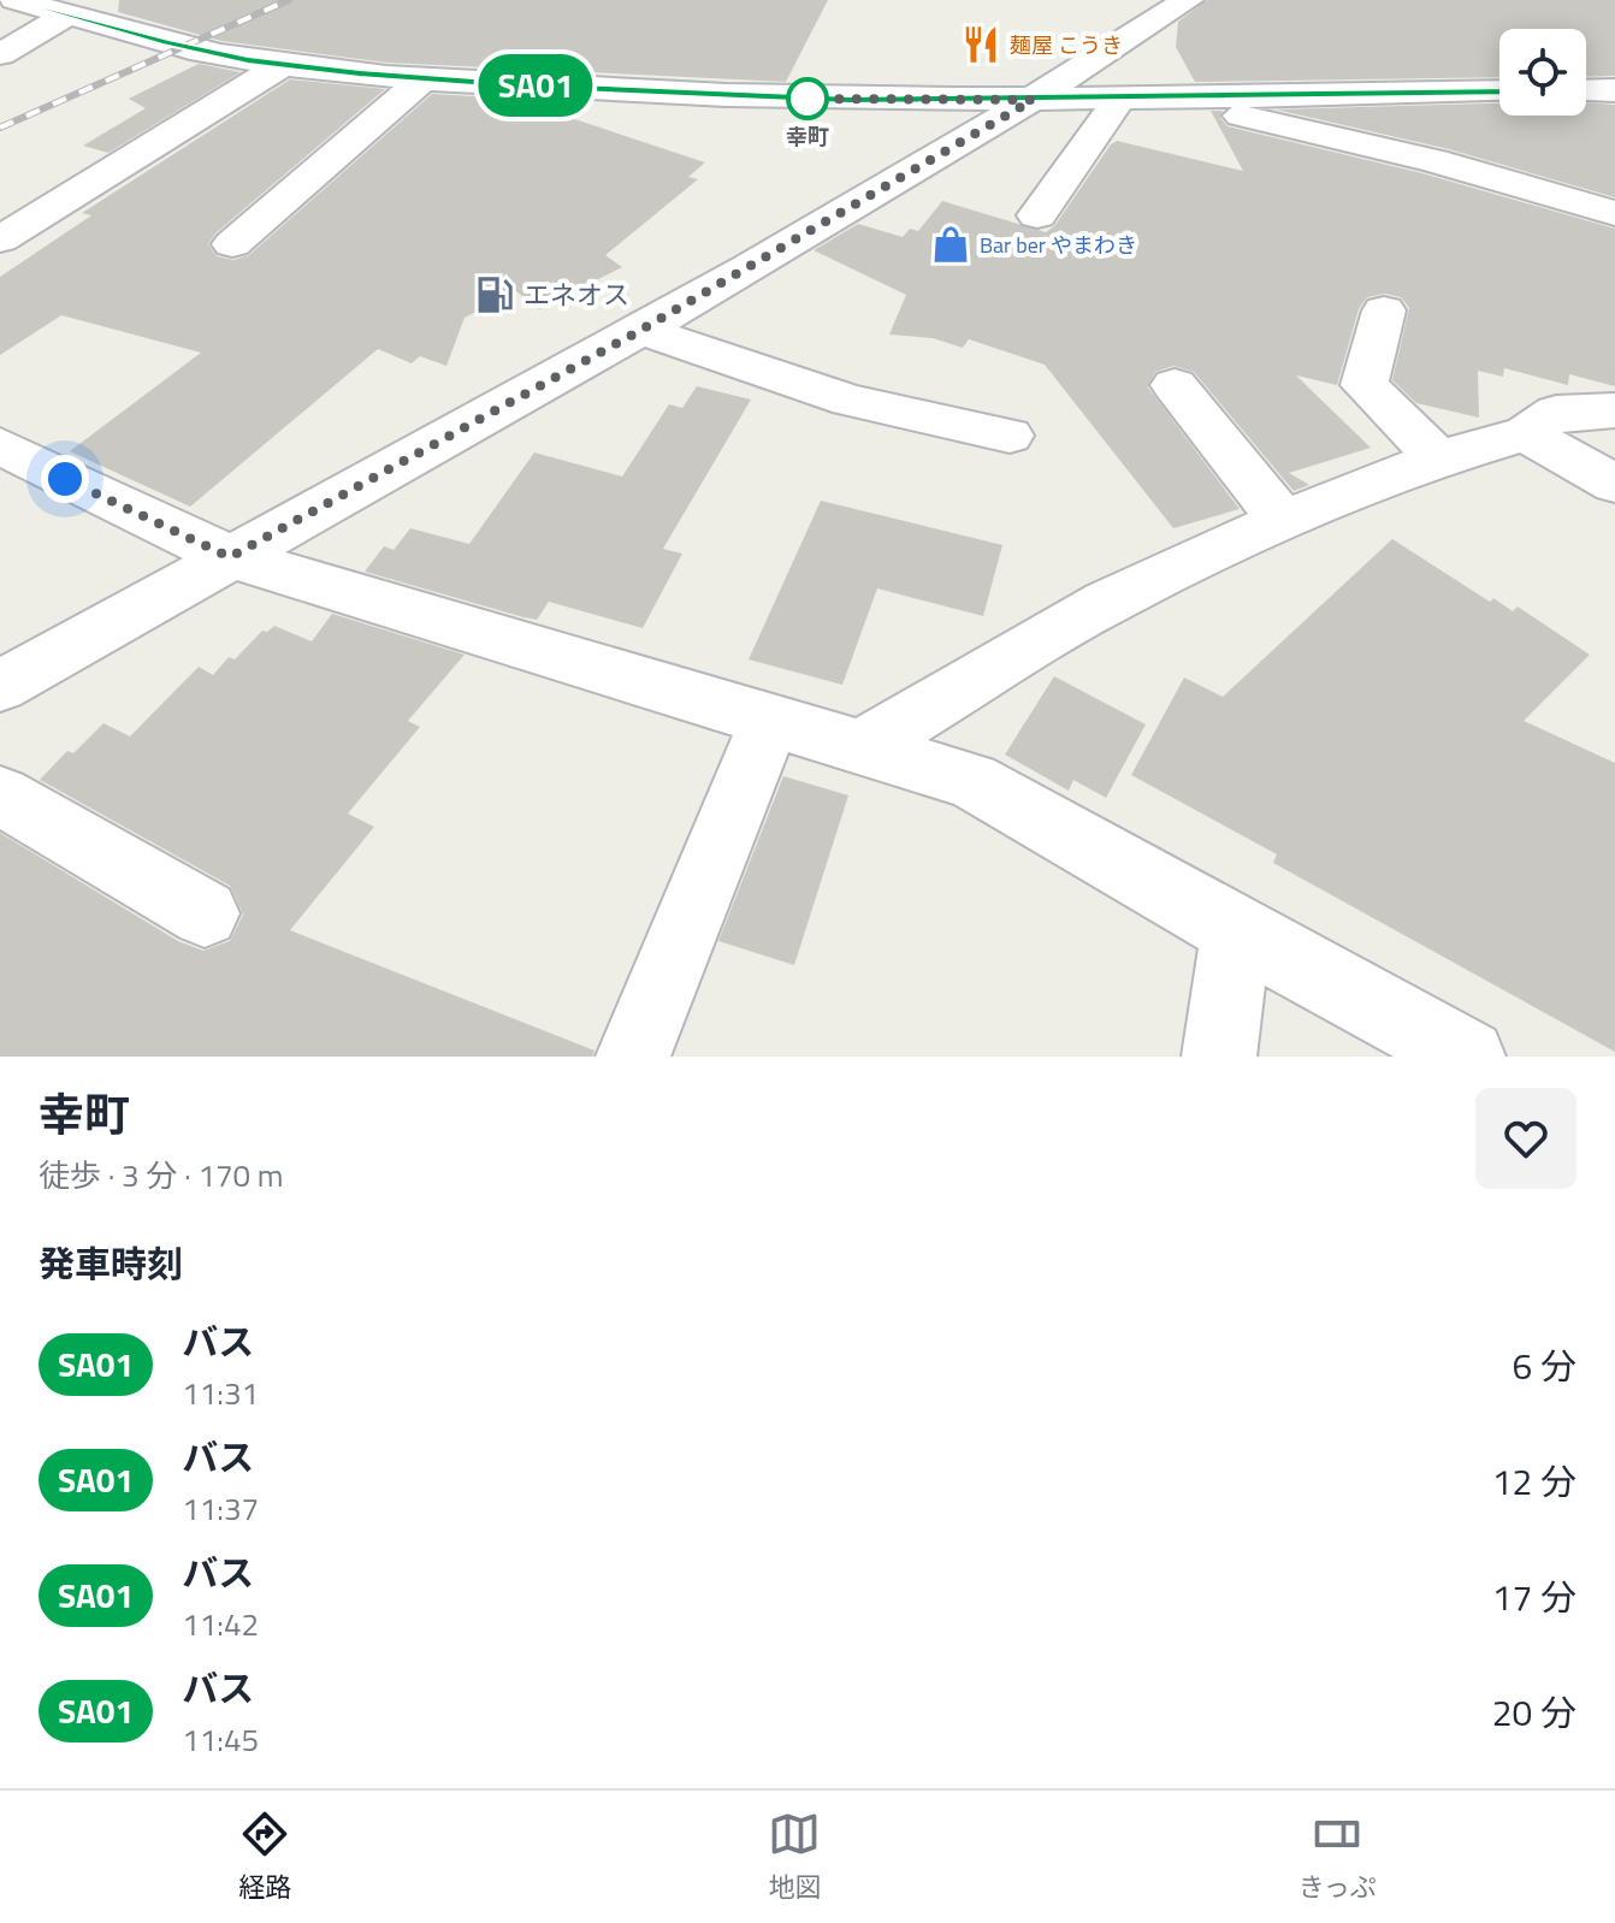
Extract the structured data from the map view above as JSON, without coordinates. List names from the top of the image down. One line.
{"places":{"restaurant":["麺屋 こうき"],"other":["幸町"],"shop":["Bar ber やまわき"],"fuel station":["エネオス"]},"lines":["bus line SA01"],"page":{"on_map":"SA01","heading":[["幸町","徒歩 · 3 分 · 170 m"],"発車時刻"],"list":[{"mark":"SA01","name":"バス","note":"11:31","value":"6 分"},{"mark":"SA01","name":"バス","note":"11:37","value":"12 分"},{"mark":"SA01","name":"バス","note":"11:42","value":"17 分"},{"mark":"SA01","name":"バス","note":"11:45","value":"20 分"}],"tabs":["経路","地図","きっぷ"]}}
